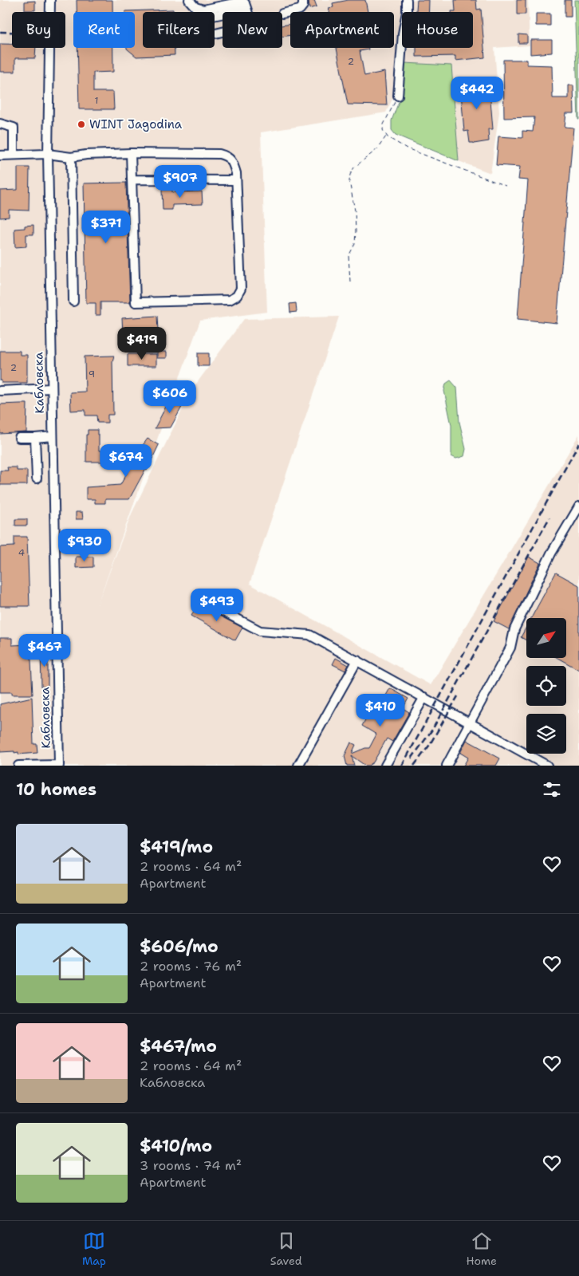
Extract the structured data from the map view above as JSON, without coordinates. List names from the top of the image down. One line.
{"streets":{"street":["Кабловска"]},"places":["WINT Jagodina"],"house_numbers":["2","1","2","9","4"],"north":"top right","page":{"chip":["Buy","Rent","Filters","New","Apartment","House"],"price":["$442","$907","$371","$419","$606","$674","$930","$493","$467","$410"],"heading":"10 homes","list":[{"name":"$419/mo","note":"2 rooms · 64 m² · Apartment"},{"name":"$606/mo","note":"2 rooms · 76 m² · Apartment"},{"name":"$467/mo","note":"2 rooms · 64 m² · Кабловска"},{"name":"$410/mo","note":"3 rooms · 74 m² · Apartment"}],"tabs":["Map","Saved","Home"]}}
